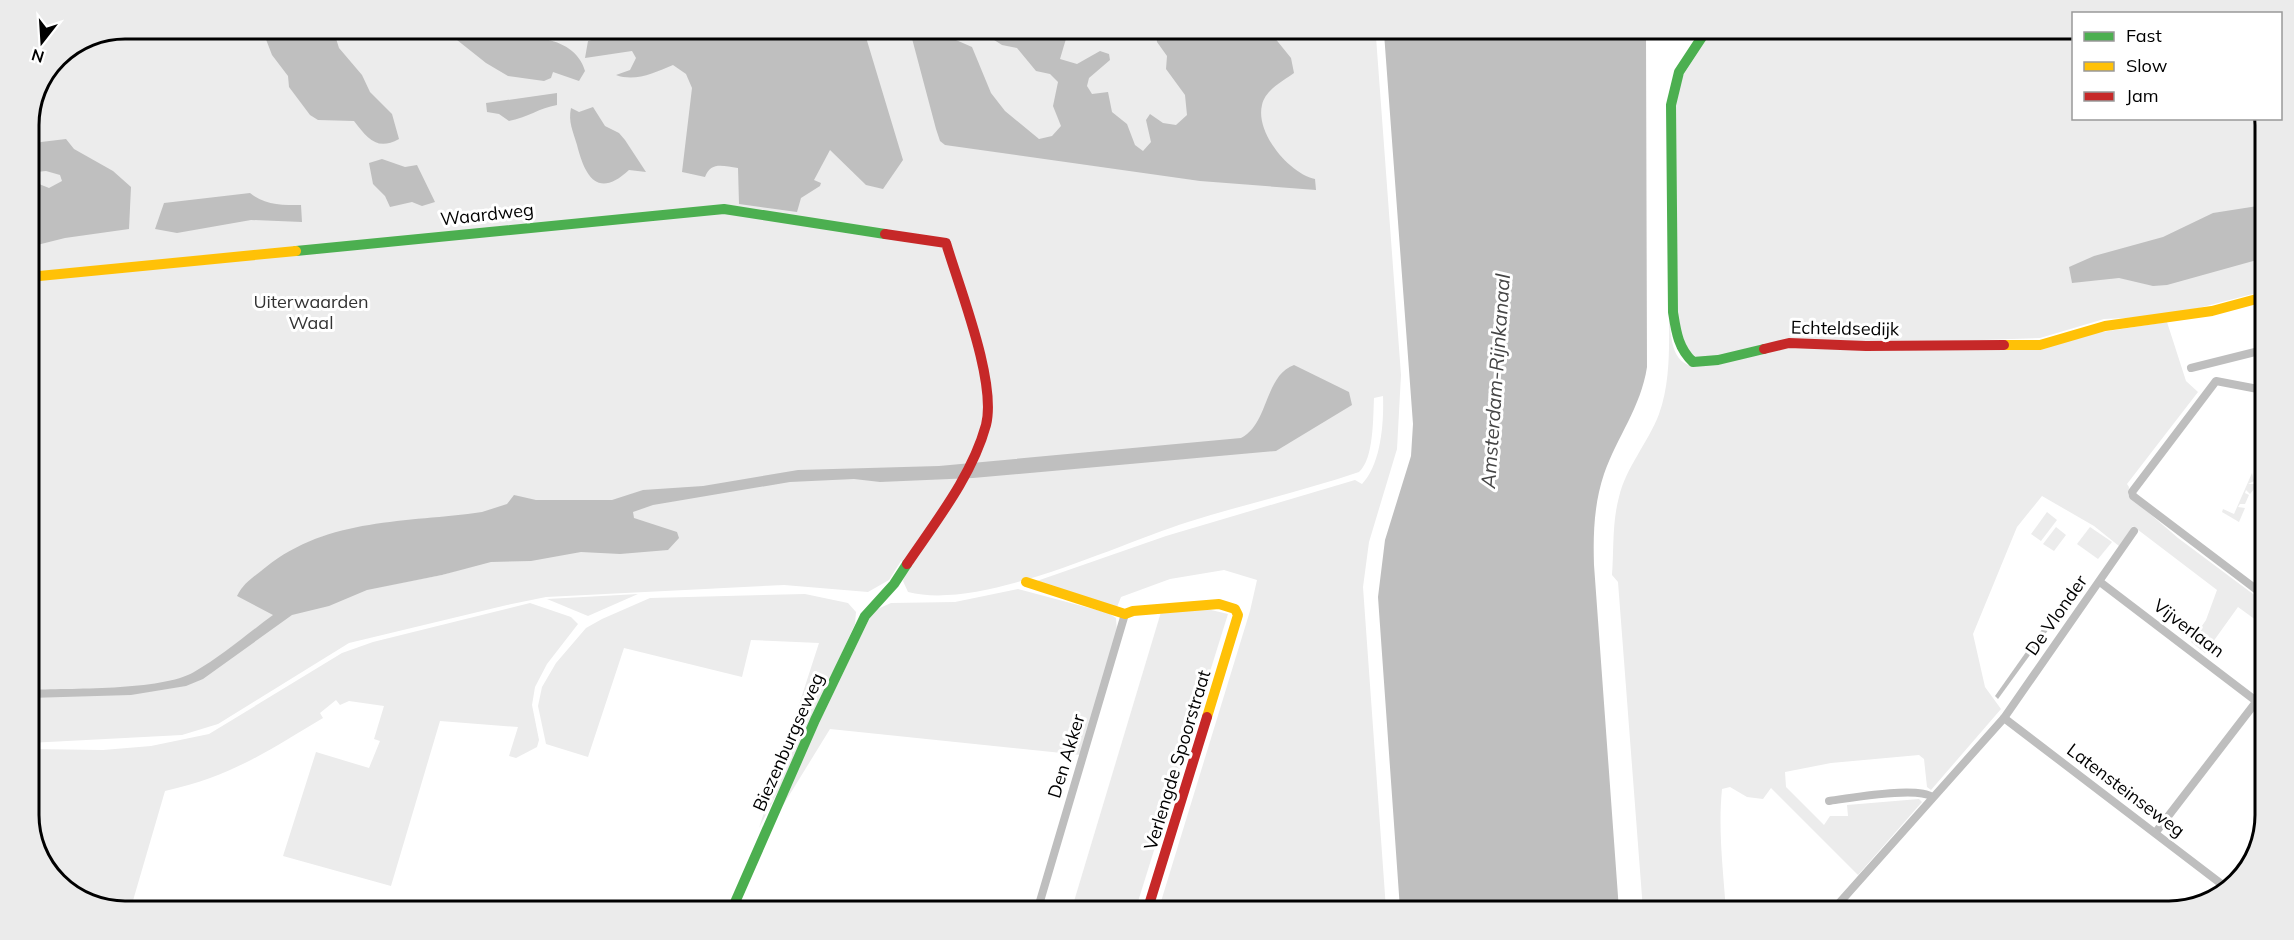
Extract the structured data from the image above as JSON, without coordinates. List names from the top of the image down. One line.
{"streets":{"street":["Waardweg","Echteldsedijk","De Vlonder","Vijverlaan","Biezenburgseweg","Den Akker","Verlengde Spoorstraat","Latensteinseweg"]},"crossings":[["Waardweg","Biezenburgseweg"],["De Vlonder","Vijverlaan"],["De Vlonder","Latensteinseweg"],["Vijverlaan","Latensteinseweg"],["Den Akker","Verlengde Spoorstraat"]],"water":["Amsterdam-Rijnkanaal"],"parks":["Uiterwaarden Waal"],"legend":["Fast","Slow","Jam"],"north":"bottom"}
